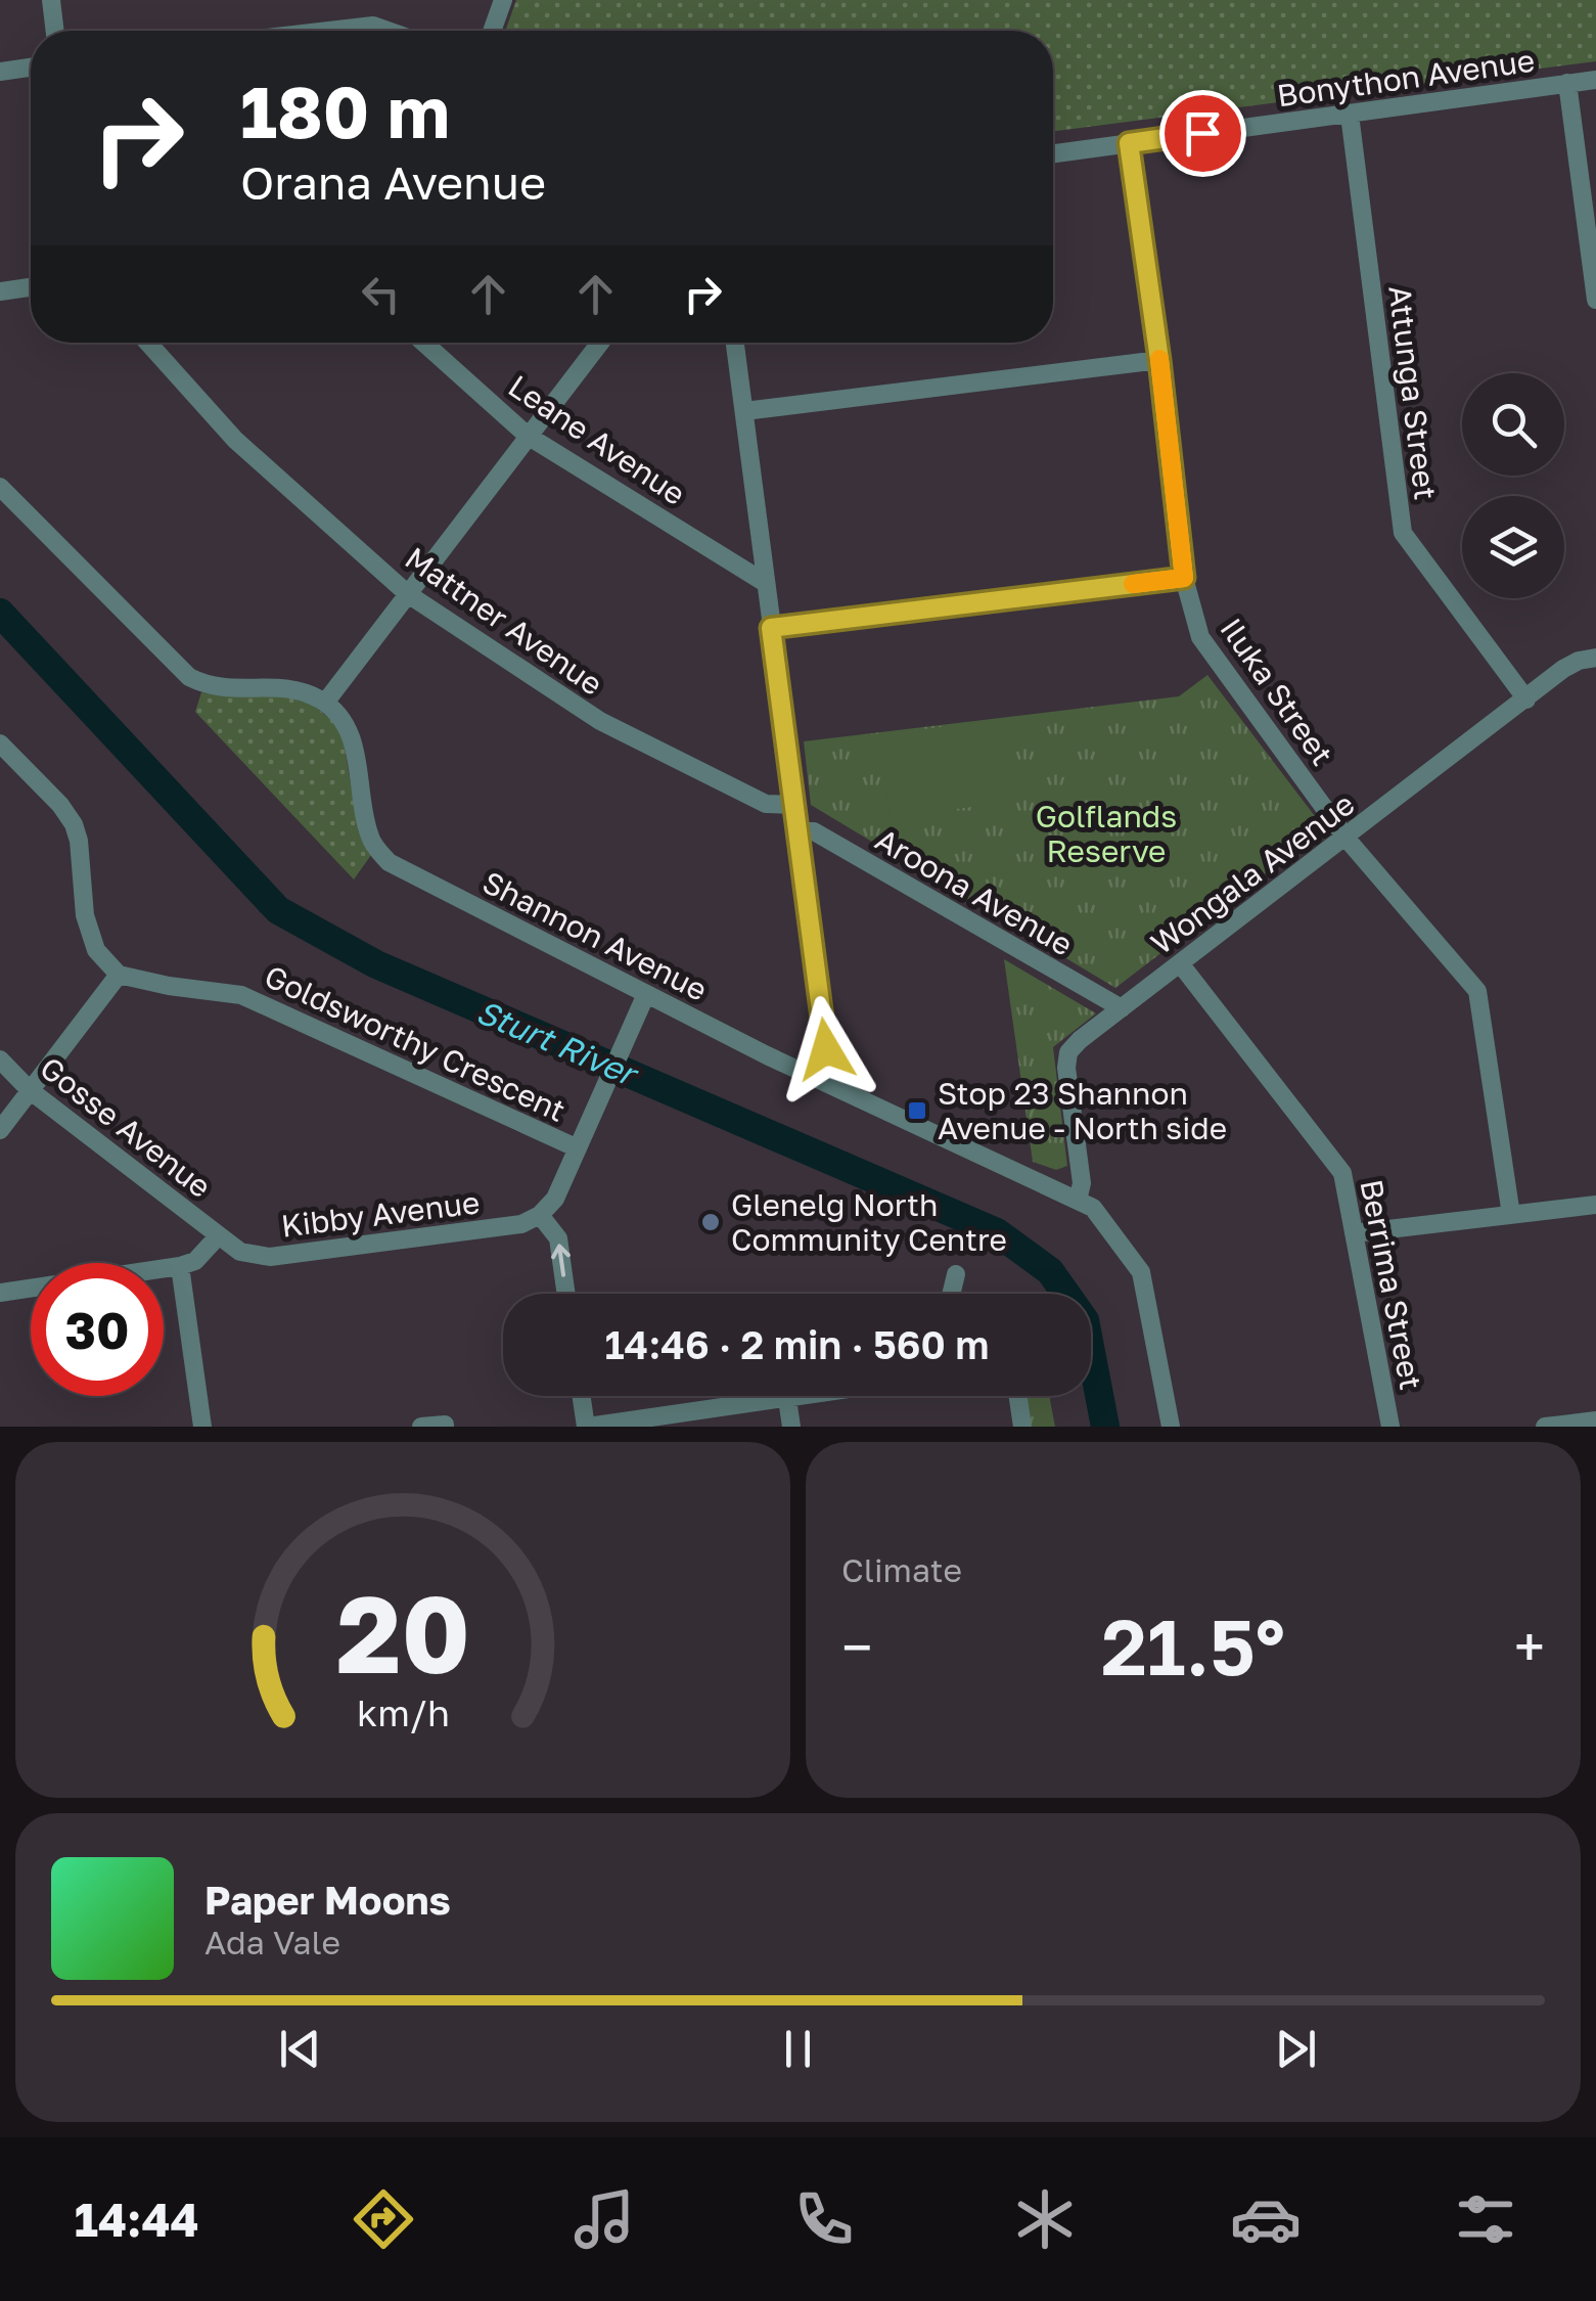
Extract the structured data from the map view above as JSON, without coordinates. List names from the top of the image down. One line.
{"streets":{"street":["Bonython Avenue","Attunga Street","Leane Avenue","Mattner Avenue","Iluka Street","Wongala Avenue","Aroona Avenue","Shannon Avenue","Goldsworthy Crescent","Gosse Avenue","Kibby Avenue","Berrima Street"]},"crossings":[["Bonython Avenue","Attunga Street"],["Bonython Avenue","Iluka Street"],["Attunga Street","Wongala Avenue"],["Iluka Street","Wongala Avenue"],["Wongala Avenue","Aroona Avenue"],["Wongala Avenue","Shannon Avenue"],["Wongala Avenue","Berrima Street"],["Gosse Avenue","Kibby Avenue"]],"water":["Sturt River"],"parks":["Golflands Reserve"],"places":{"transit":["Stop 23 Shannon Avenue - North side"],"other":["Glenelg North Community Centre"]},"page":{"turn":["180 m","Orana Avenue"],"limit":"30","trip":"14:46 · 2 min · 560 m","tile":"Climate","heat":["−","21.5°","+"],"song":["Paper Moons","Ada Vale"],"tabs":"14:44","gauge":["20","km/h"]}}
